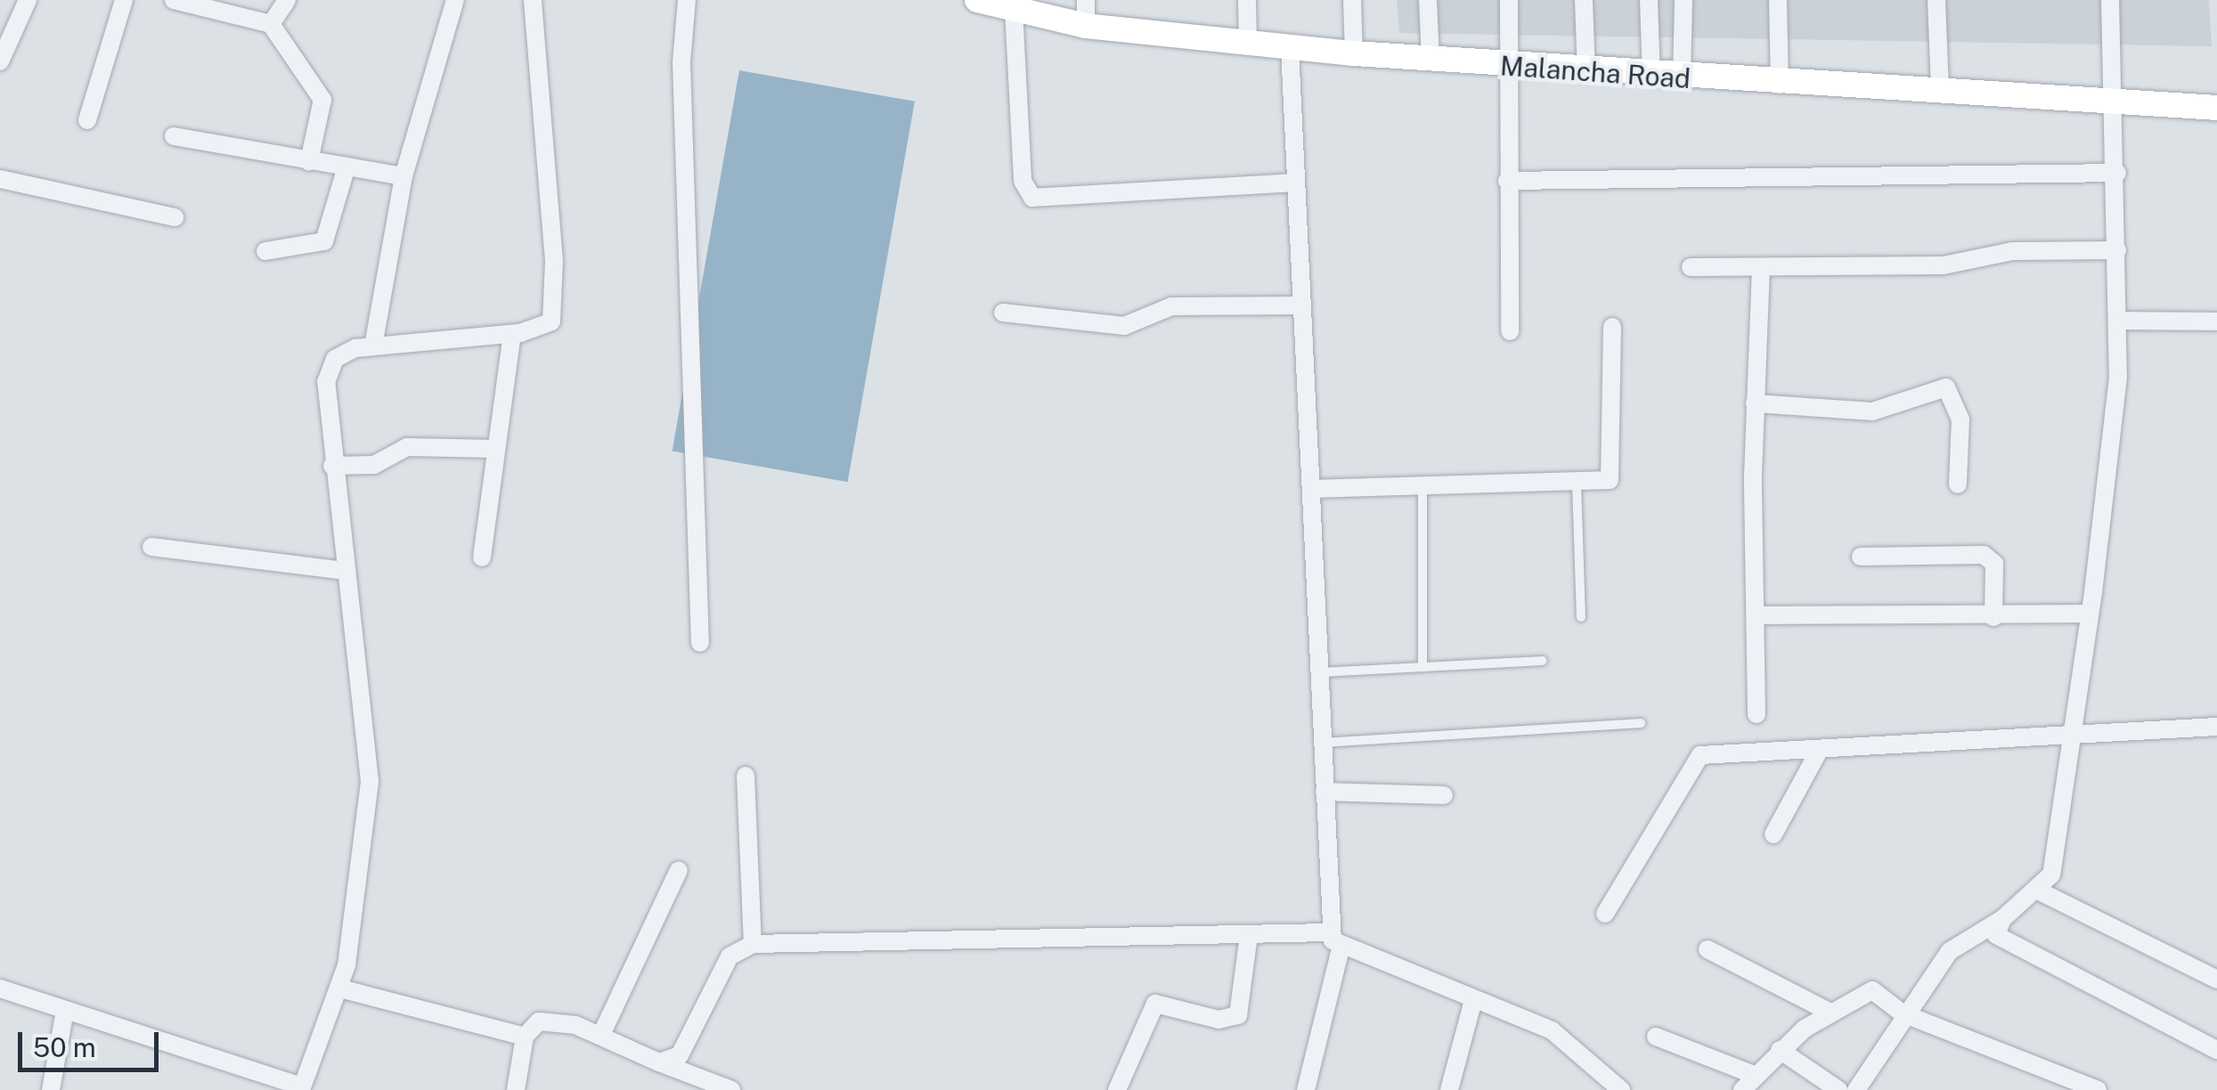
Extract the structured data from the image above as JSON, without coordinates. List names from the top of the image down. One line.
{"streets":{"main road":["Malancha Road"]},"scale_bar":"50 m"}
